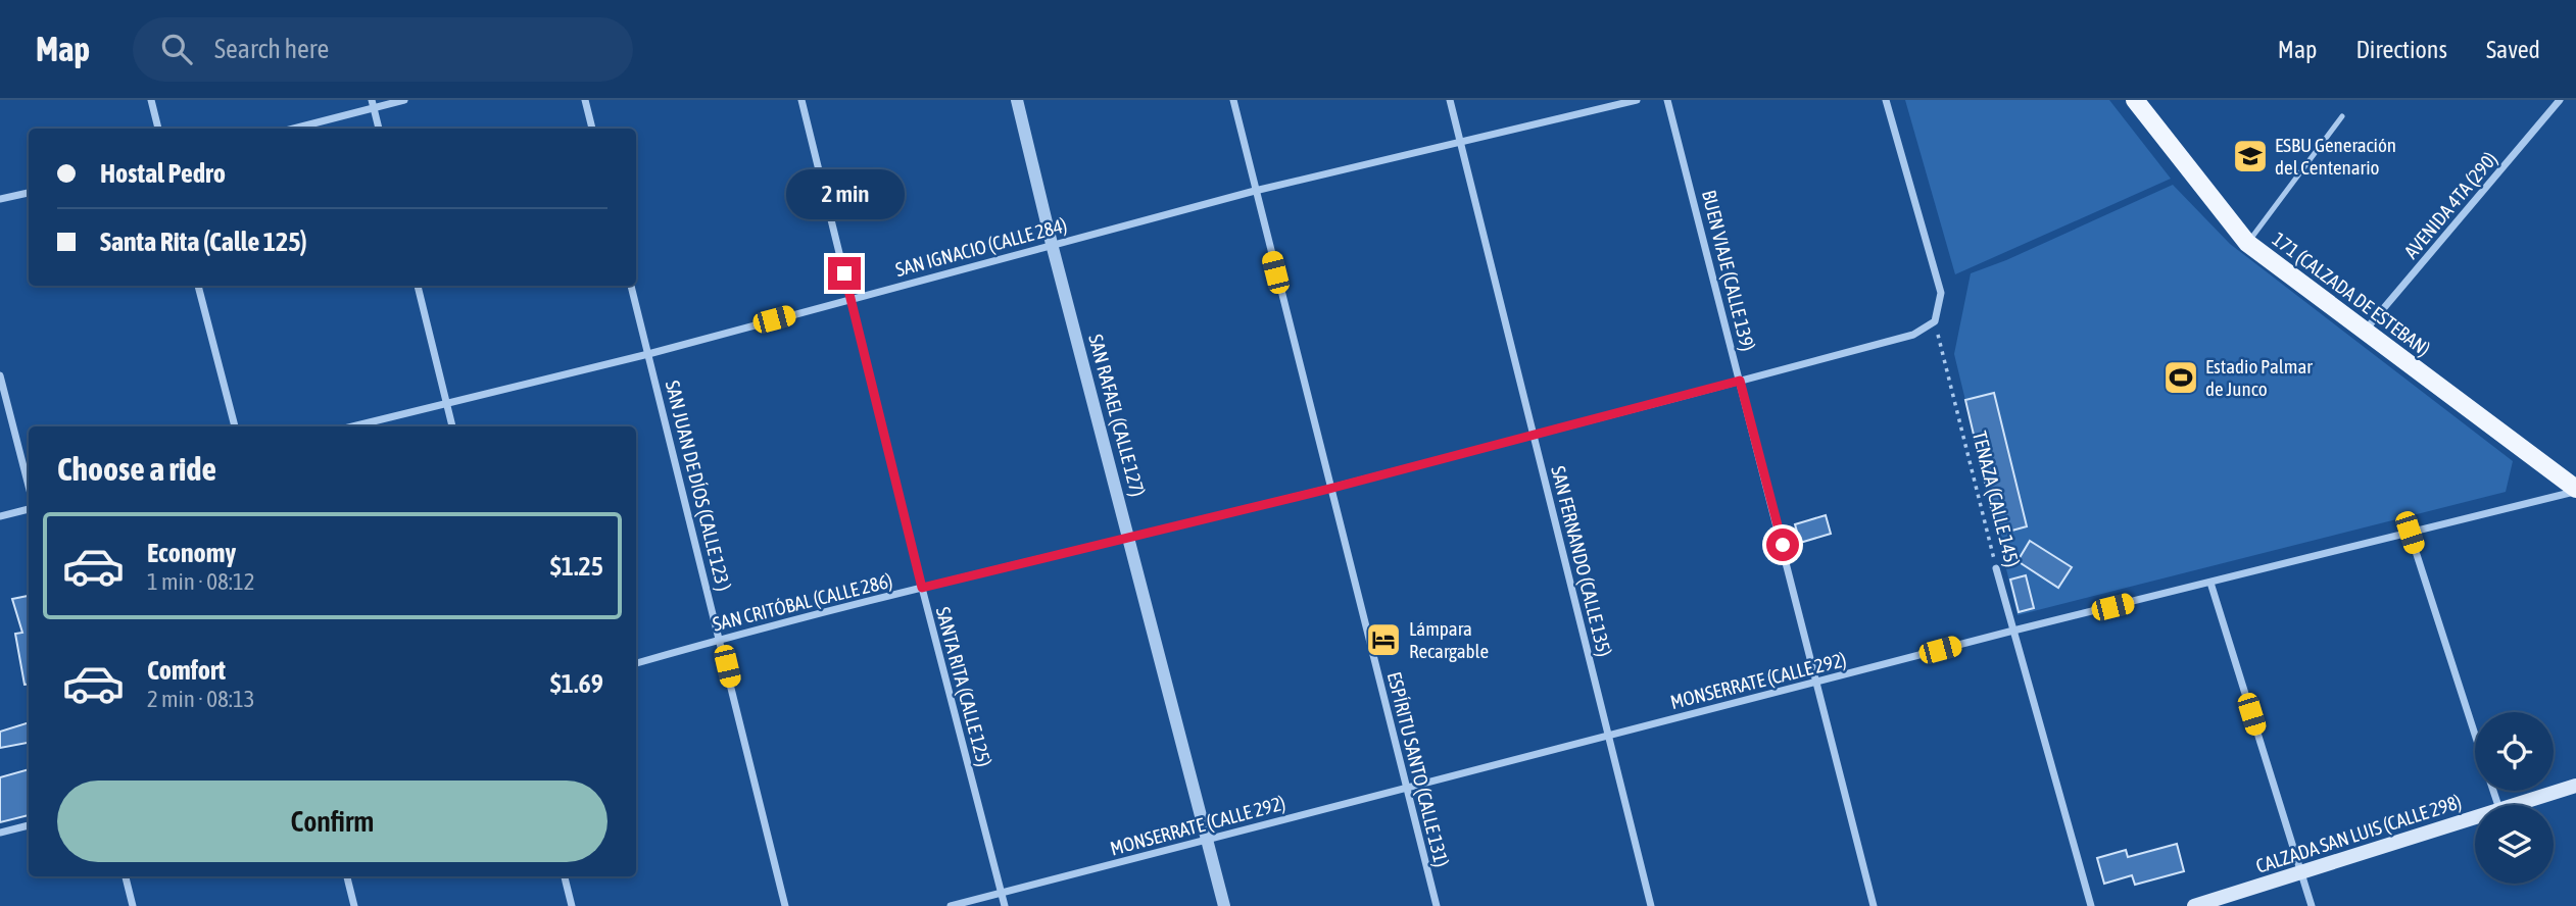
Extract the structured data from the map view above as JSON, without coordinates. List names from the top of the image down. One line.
{"streets":{"main road":["171 (CALZADA DE ESTEBAN)","CALZADA SAN LUIS (CALLE 298)"],"street":["AVENIDA 4TA (290)","SAN IGNACIO (CALLE 284)","BUEN VIAJE (CALLE 139)","SAN RAFAEL (CALLE 127)","SAN JUAN DE DÍOS (CALLE 123 )","TENAZA (CALLE 145)","SAN FERNANDO (CALLE 135)","SAN CRITÓBAL (CALLE 286)","MONSERRATE (CALLE 292)","SANTA RITA (CALLE 125)","ESPÍRITU SANTO (CALLE 131)"]},"crossings":[["AVENIDA 4TA (290)","171 (CALZADA DE ESTEBAN)"],["SAN IGNACIO (CALLE 284)","SAN RAFAEL (CALLE 127)"],["SAN IGNACIO (CALLE 284)","SAN JUAN DE DÍOS (CALLE 123 )"],["SAN IGNACIO (CALLE 284)","SAN FERNANDO (CALLE 135)"],["SAN IGNACIO (CALLE 284)","SANTA RITA (CALLE 125)"],["SAN IGNACIO (CALLE 284)","ESPÍRITU SANTO (CALLE 131)"],["BUEN VIAJE (CALLE 139)","SAN CRITÓBAL (CALLE 286)"],["BUEN VIAJE (CALLE 139)","MONSERRATE (CALLE 292)"],["171 (CALZADA DE ESTEBAN)","MONSERRATE (CALLE 292)"],["SAN RAFAEL (CALLE 127)","SAN CRITÓBAL (CALLE 286)"],["SAN RAFAEL (CALLE 127)","MONSERRATE (CALLE 292)"],["SAN JUAN DE DÍOS (CALLE 123 )","SAN CRITÓBAL (CALLE 286)"],["TENAZA (CALLE 145)","SAN CRITÓBAL (CALLE 286)"],["TENAZA (CALLE 145)","MONSERRATE (CALLE 292)"],["SAN FERNANDO (CALLE 135)","SAN CRITÓBAL (CALLE 286)"],["SAN FERNANDO (CALLE 135)","MONSERRATE (CALLE 292)"],["SAN CRITÓBAL (CALLE 286)","SANTA RITA (CALLE 125)"],["SAN CRITÓBAL (CALLE 286)","ESPÍRITU SANTO (CALLE 131)"],["MONSERRATE (CALLE 292)","SANTA RITA (CALLE 125)"],["MONSERRATE (CALLE 292)","ESPÍRITU SANTO (CALLE 131)"]],"places":{"school or university":["ESBU Generación del Centenario"],"sports":["Estadio Palmar de Junco"],"hotel":["Lámpara Recargable"]},"page":{"header":"Map","search":"Search here","nav":["Map","Directions","Saved"],"banner":["Hostal Pedro","Santa Rita (Calle 125)"],"bubble":"2 min","heading":"Choose a ride","list":[{"name":"Economy","note":"1 min · 08:12","value":"$1.25"},{"name":"Comfort","note":"2 min · 08:13","value":"$1.69"}],"buttons":"Confirm"}}
